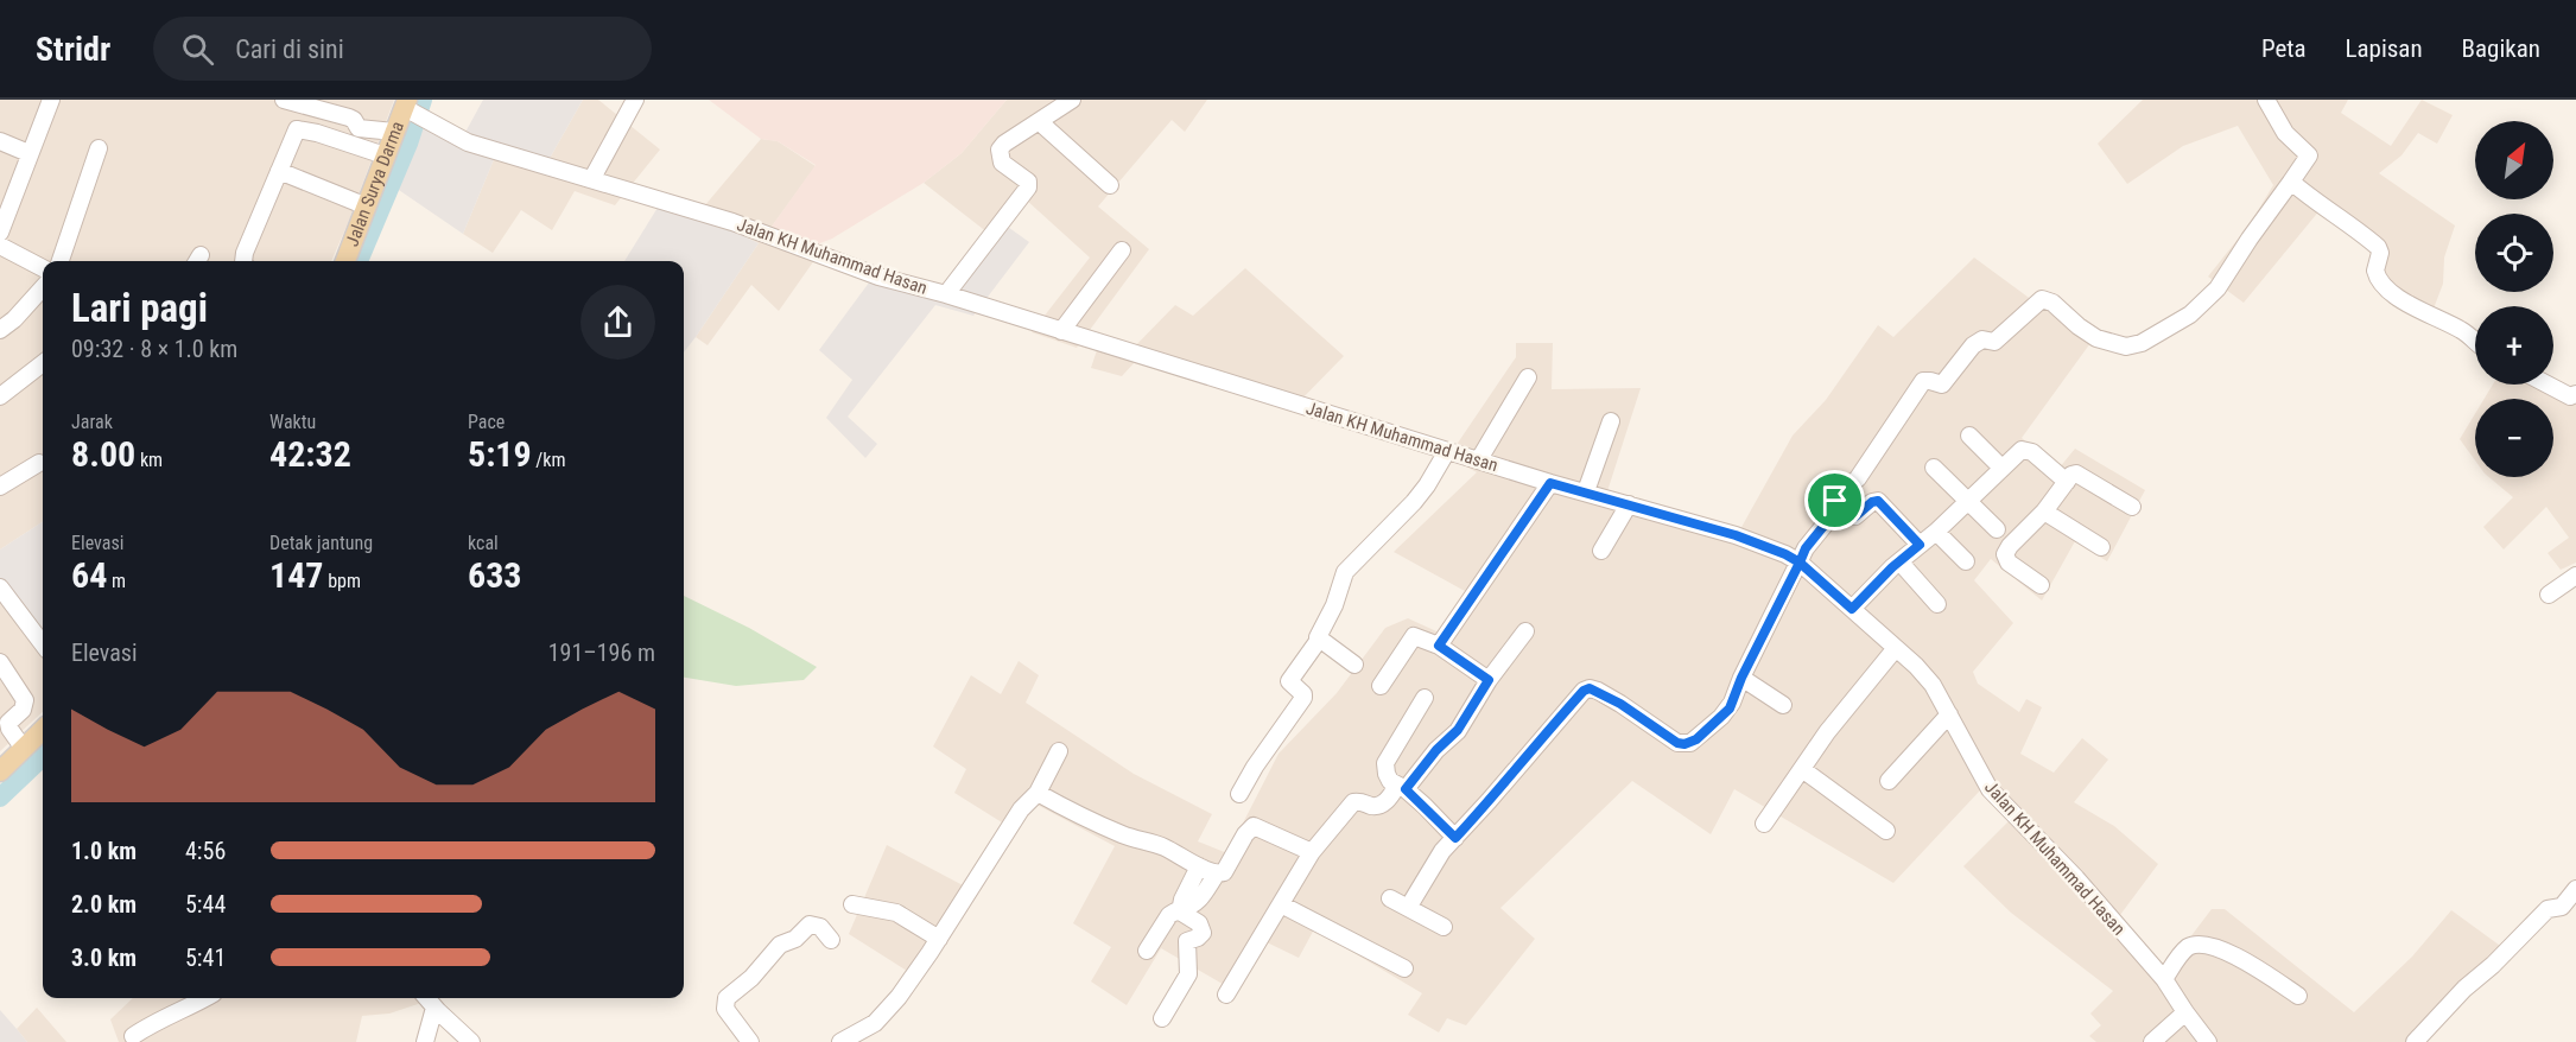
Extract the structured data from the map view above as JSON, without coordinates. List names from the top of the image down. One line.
{"streets":{"main road":["Jalan Surya Darma"],"street":["Jalan KH Muhammad Hasan"]},"crossings":[["Jalan Surya Darma","Jalan KH Muhammad Hasan"]],"north":"top right","page":{"header":"Stridr","search":"Cari di sini","nav":["Peta","Lapisan","Bagikan"],"map_buttons":["+","−"],"heading":["Lari pagi","09:32 · 8 × 1.0 km"],"stats":[["Jarak","8.00 km"],["Waktu","42:32"],["Pace","5:19 /km"],["Elevasi","64 m"],["Detak jantung","147 bpm"],["kcal","633"]],"chart":["Elevasi","191–196 m"],"list":[{"name":"1.0 km","note":"4:56"},{"name":"2.0 km","note":"5:44"},{"name":"3.0 km","note":"5:41"}]}}
